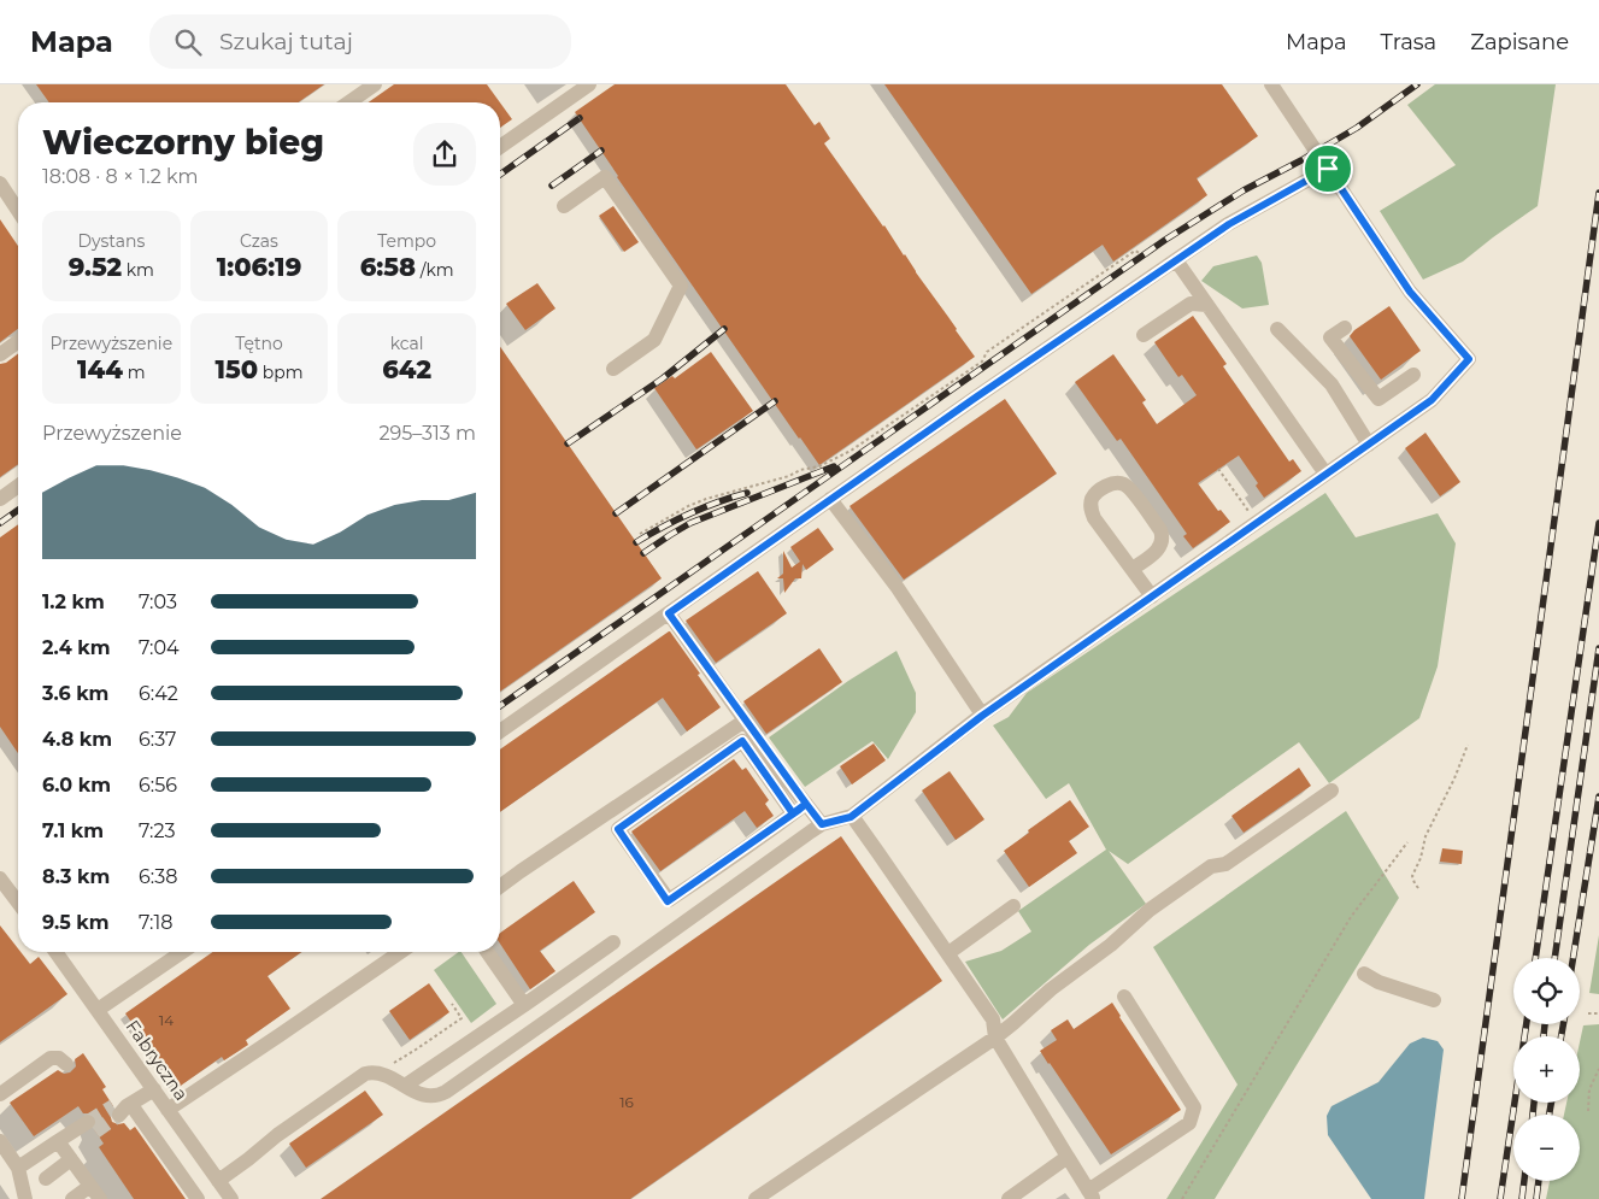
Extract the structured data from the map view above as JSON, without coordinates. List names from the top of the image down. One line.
{"streets":{"street":["Fabryczna"]},"house_numbers":["14","16"],"page":{"header":"Mapa","search":"Szukaj tutaj","nav":["Mapa","Trasa","Zapisane"],"heading":["Wieczorny bieg","18:08 · 8 × 1.2 km"],"stats":[["Dystans","9.52 km"],["Czas","1:06:19"],["Tempo","6:58 /km"],["Przewyższenie","144 m"],["Tętno","150 bpm"],["kcal","642"]],"chart":["Przewyższenie","295–313 m"],"list":[{"name":"1.2 km","note":"7:03"},{"name":"2.4 km","note":"7:04"},{"name":"3.6 km","note":"6:42"},{"name":"4.8 km","note":"6:37"},{"name":"6.0 km","note":"6:56"},{"name":"7.1 km","note":"7:23"},{"name":"8.3 km","note":"6:38"},{"name":"9.5 km","note":"7:18"}],"map_buttons":["+","−"]}}
